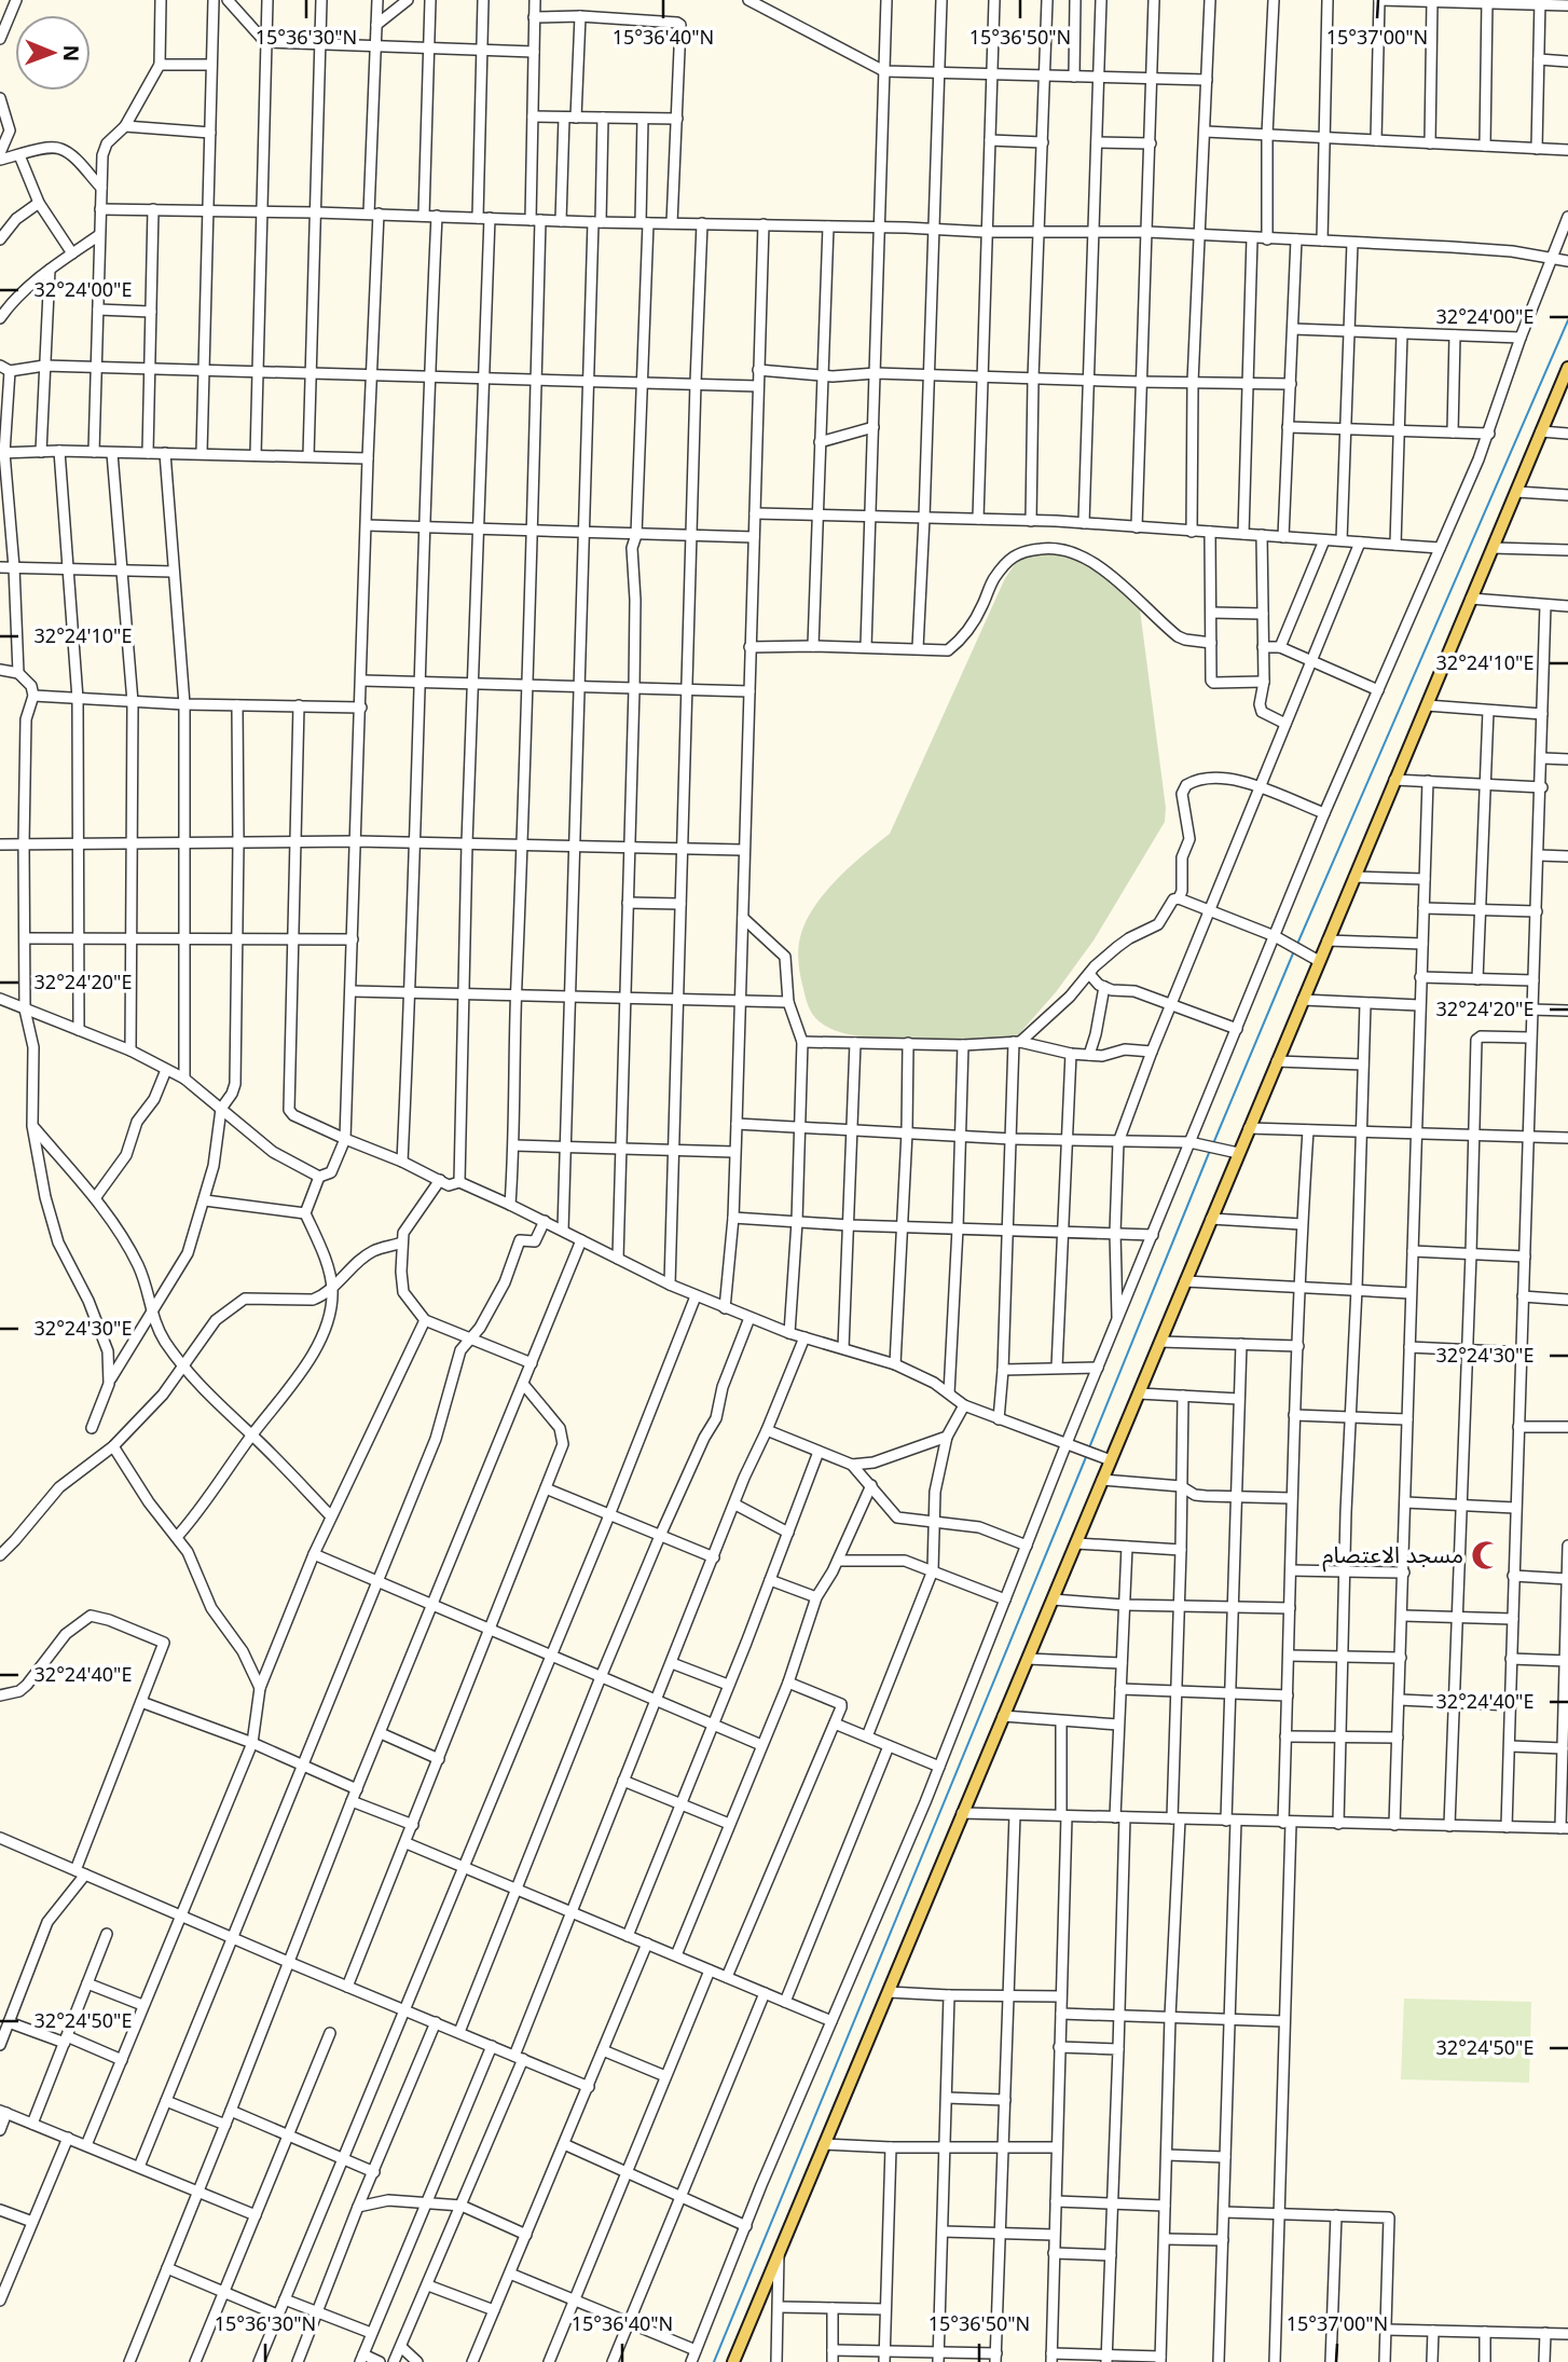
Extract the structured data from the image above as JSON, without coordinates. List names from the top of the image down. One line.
{"places":{"mosque":["مسجد الاعتصام"]},"north":"right","coordinates":["15°36'30\"N","15°36'40\"N","15°36'50\"N","15°37'00\"N","32°24'00\"E","32°24'10\"E","32°24'20\"E","32°24'30\"E","32°24'40\"E","32°24'50\"E"]}
